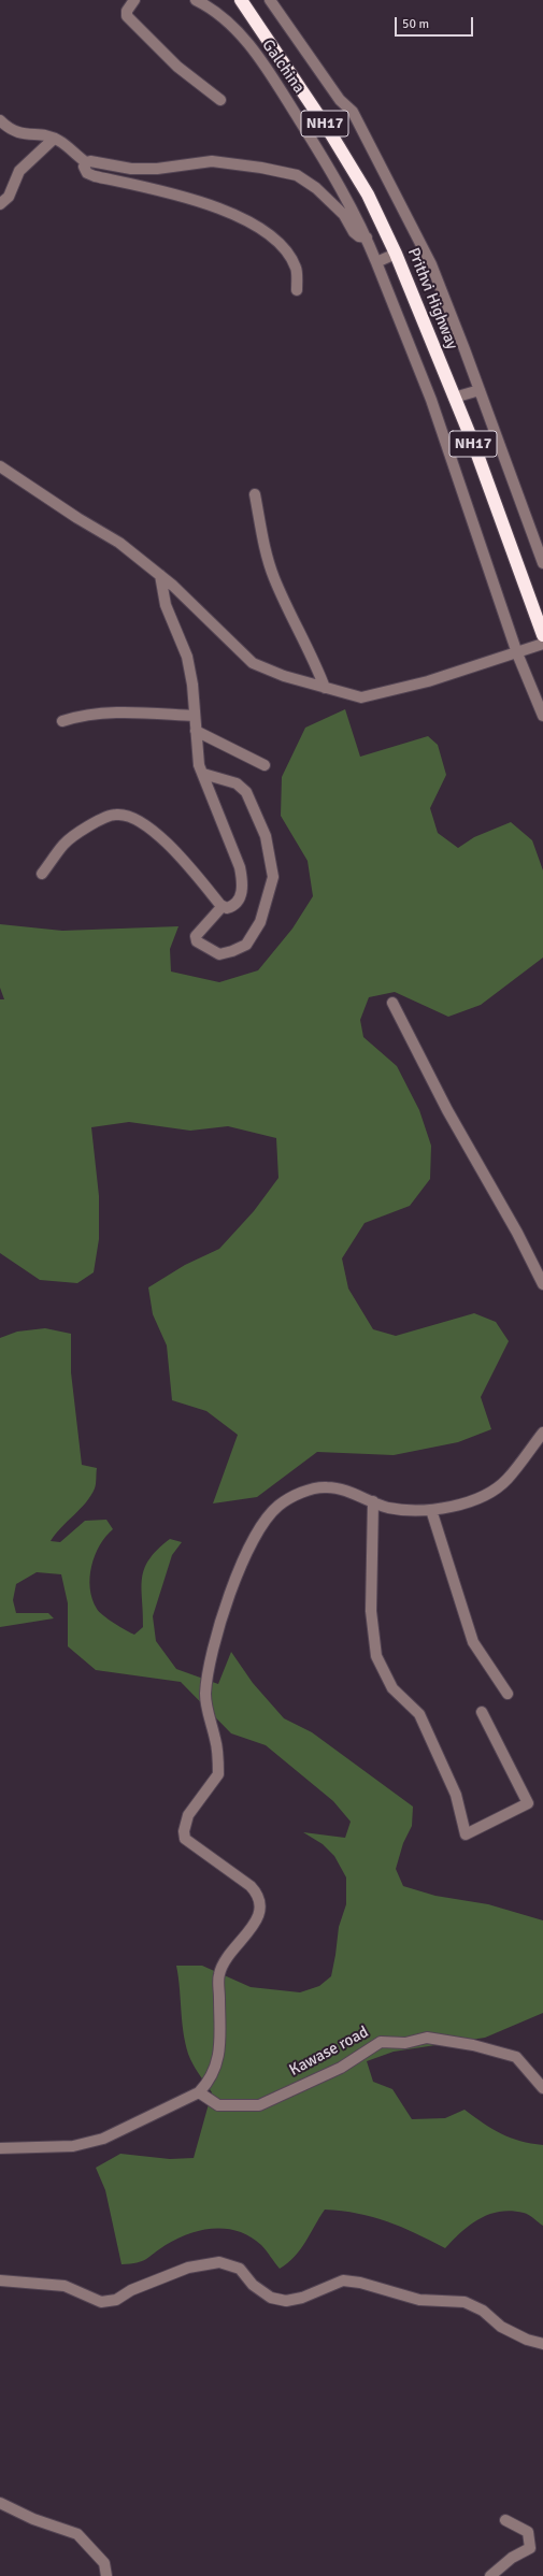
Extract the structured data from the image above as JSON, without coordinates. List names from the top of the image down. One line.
{"streets":{"highway":["NH17","Prithvi Highway"],"street":["Galchina","Kawase road"]},"scale_bar":"50 m"}
